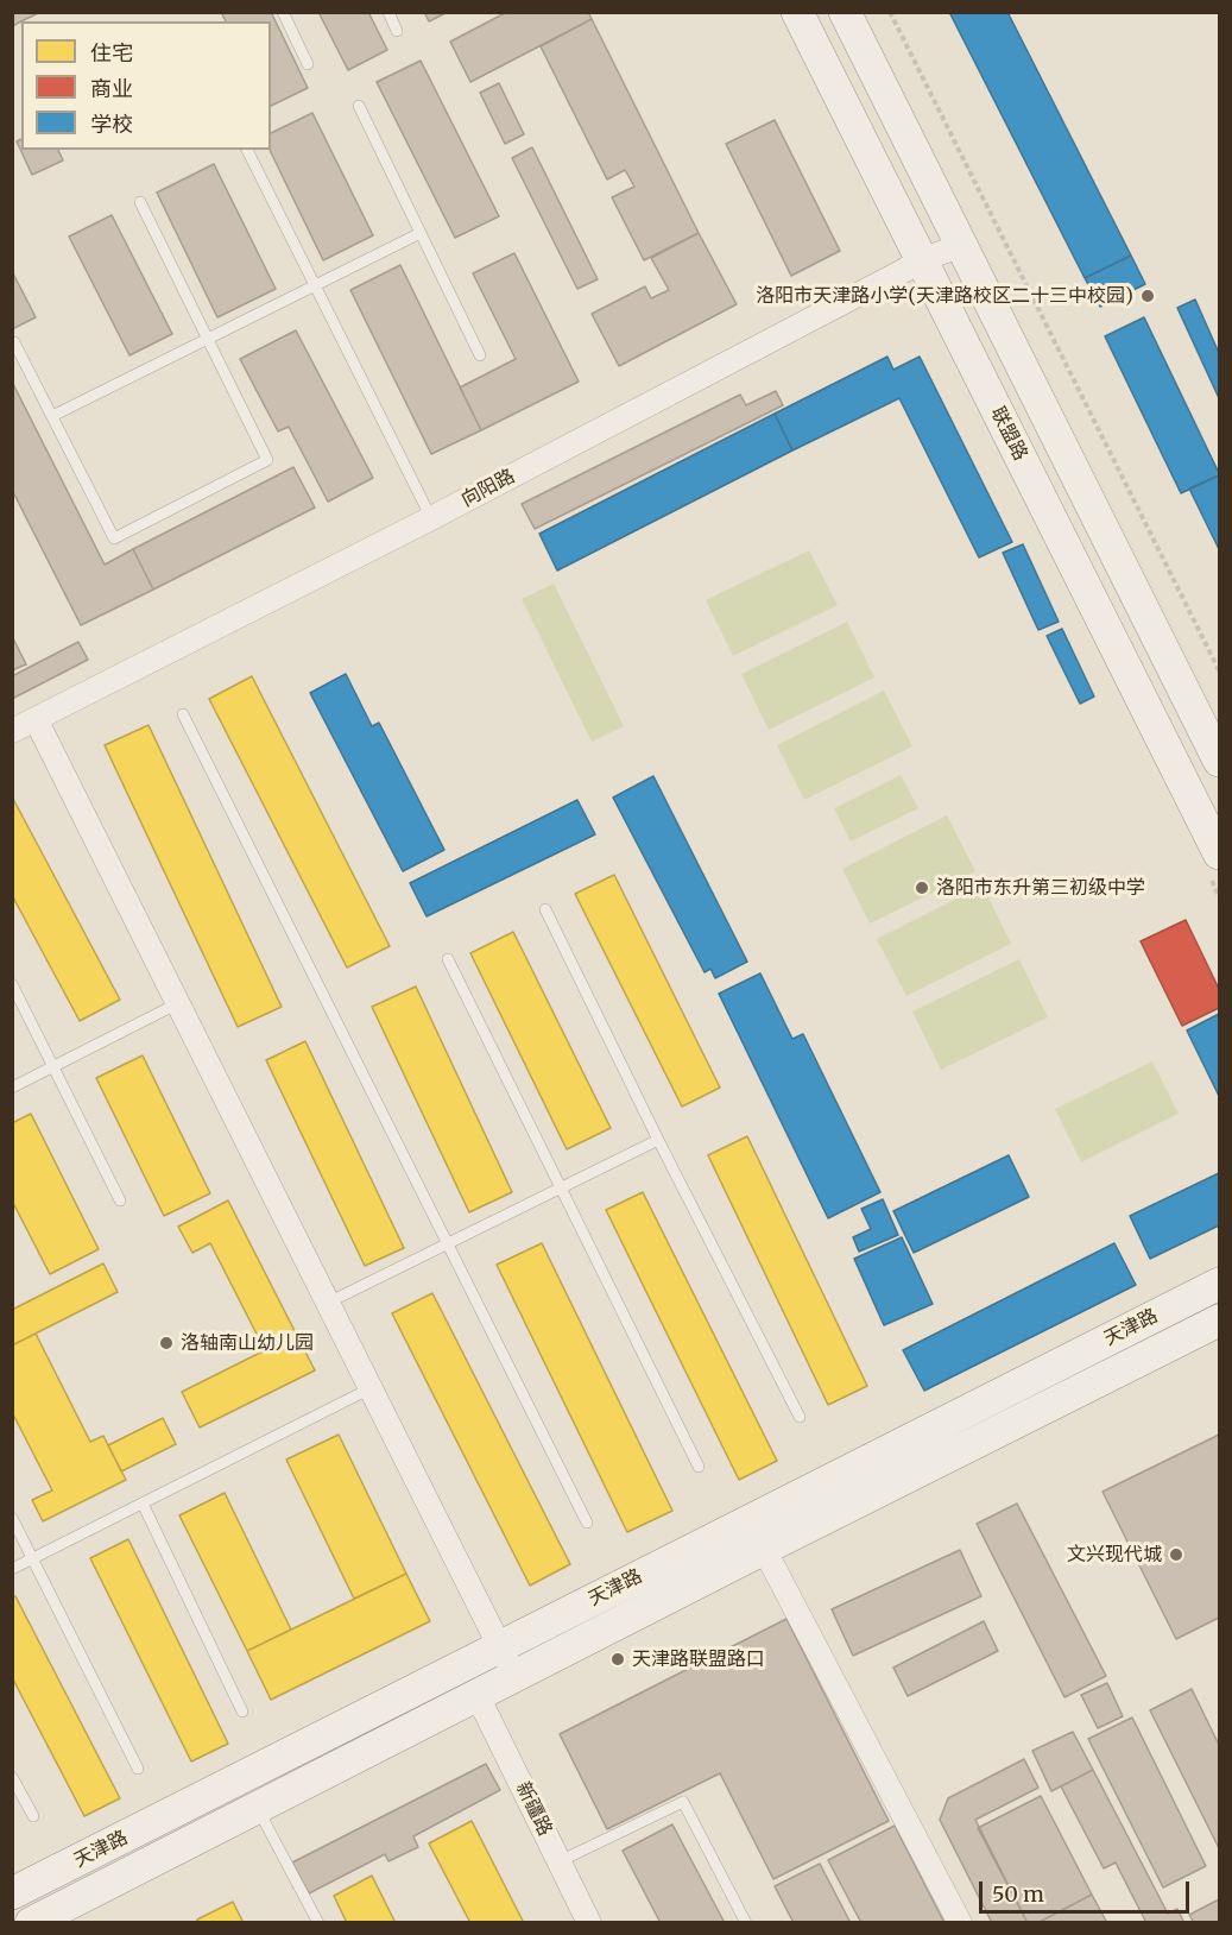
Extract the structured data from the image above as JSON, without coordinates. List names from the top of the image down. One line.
{"streets":{"main road":["联盟路","天津路"],"street":["向阳路","新疆路"]},"crossings":[["联盟路","向阳路"],["天津路","新疆路"]],"places":["洛阳市天津路小学(天津路校区二十三中校园)","洛阳市东升第三初级中学","洛轴南山幼儿园","文兴现代城","天津路联盟路口"],"legend":["住宅","商业","学校"],"scale_bar":"50 m"}
